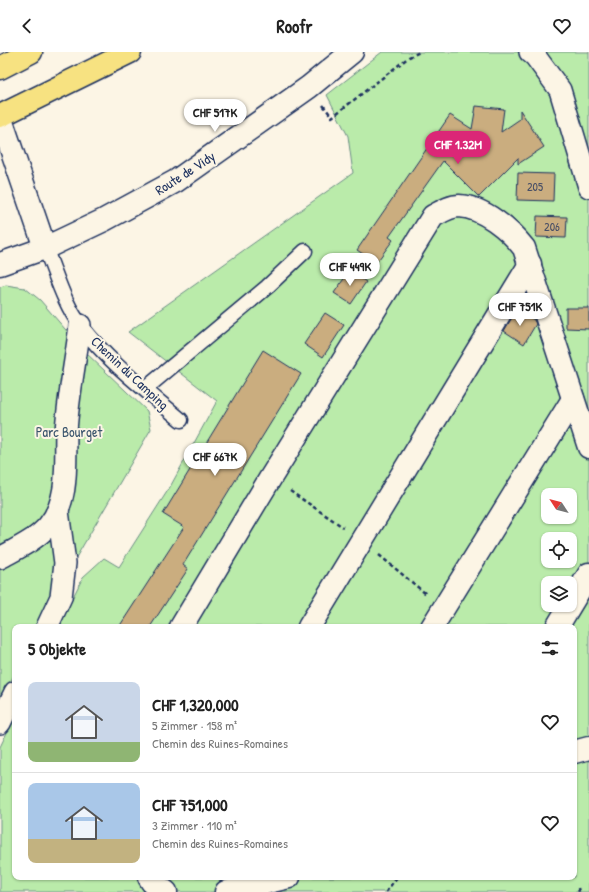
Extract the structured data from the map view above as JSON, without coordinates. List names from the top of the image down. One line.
{"streets":{"street":["Route de Vidy"],"lane":["Chemin du Camping"]},"crossings":[["Route de Vidy","Chemin du Camping"]],"parks":["Parc Bourget"],"house_numbers":["205","206"],"north":"top left","page":{"header":"Roofr","price":["CHF 517K","CHF 1.32M","CHF 449K","CHF 751K","CHF 667K"],"heading":"5 Objekte","list":[{"name":"CHF 1,320,000","note":"5 Zimmer · 158 m² · Chemin des Ruines-Romaines"},{"name":"CHF 751,000","note":"3 Zimmer · 110 m² · Chemin des Ruines-Romaines"}]}}
